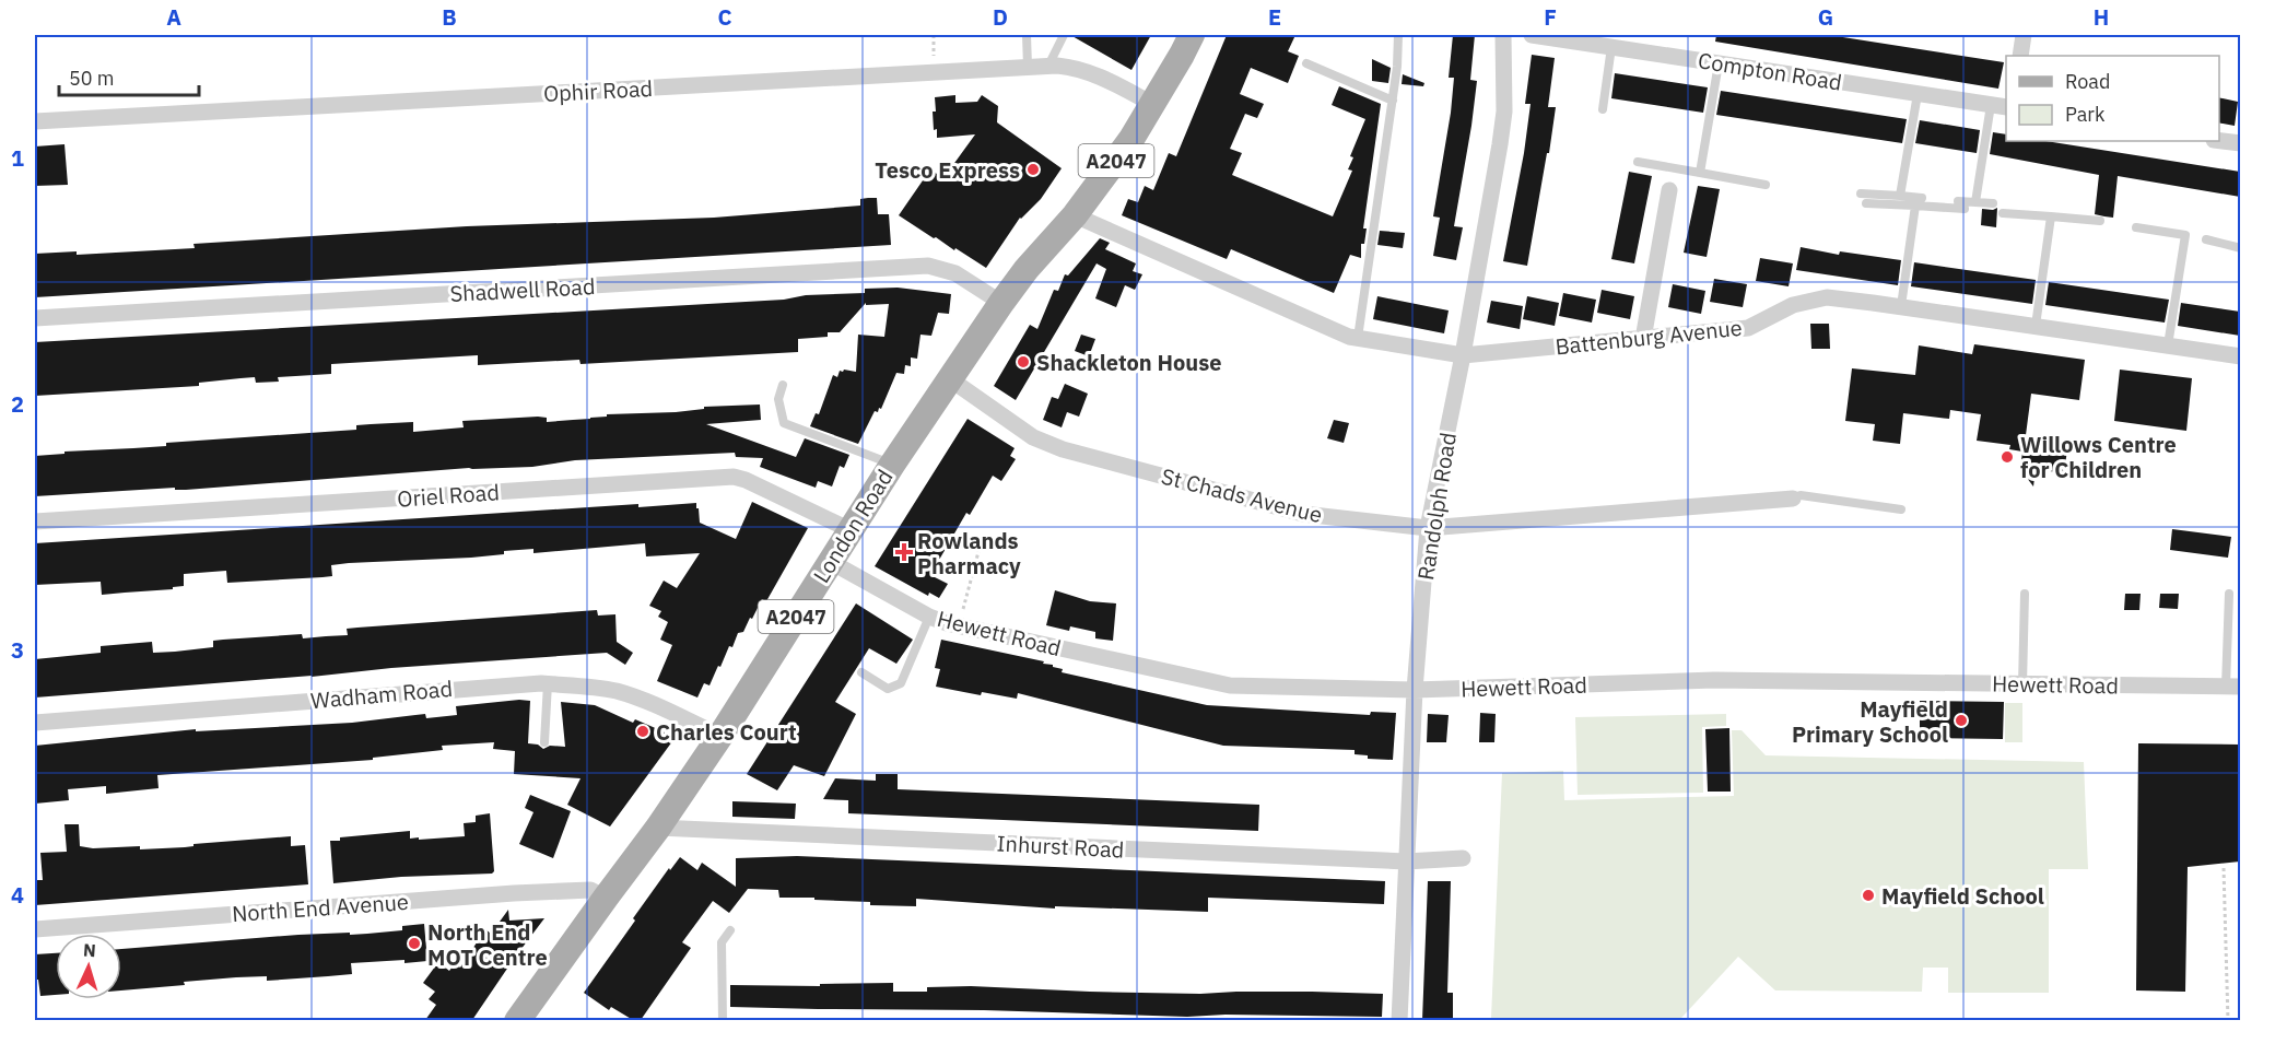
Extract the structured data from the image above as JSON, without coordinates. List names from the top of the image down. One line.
{"streets":{"main road":["A2047","London Road"],"street":["Compton Road","Ophir Road","Shadwell Road","Battenburg Avenue","Oriel Road","St Chads Avenue","Randolph Road","Hewett Road","Wadham Road","Inhurst Road","North End Avenue"]},"crossings":[["Ophir Road","London Road"],["Shadwell Road","London Road"],["Battenburg Avenue","Randolph Road"],["Battenburg Avenue","London Road"],["Oriel Road","London Road"],["St Chads Avenue","Randolph Road"],["St Chads Avenue","London Road"],["Randolph Road","Hewett Road"],["Randolph Road","Inhurst Road"],["London Road","Hewett Road"],["London Road","Wadham Road"],["London Road","Inhurst Road"],["London Road","North End Avenue"]],"places":{"other":["Tesco Express","Shackleton House","Willows Centre for Children","Mayfield Primary School","Charles Court","Mayfield School","North End MOT Centre"],"health":["Rowlands Pharmacy"]},"legend":["Road","Park"],"scale_bar":"50 m","north":"top","grid":{"columns":["A","B","C","D","E","F","G","H"],"rows":["1","2","3","4"]}}
